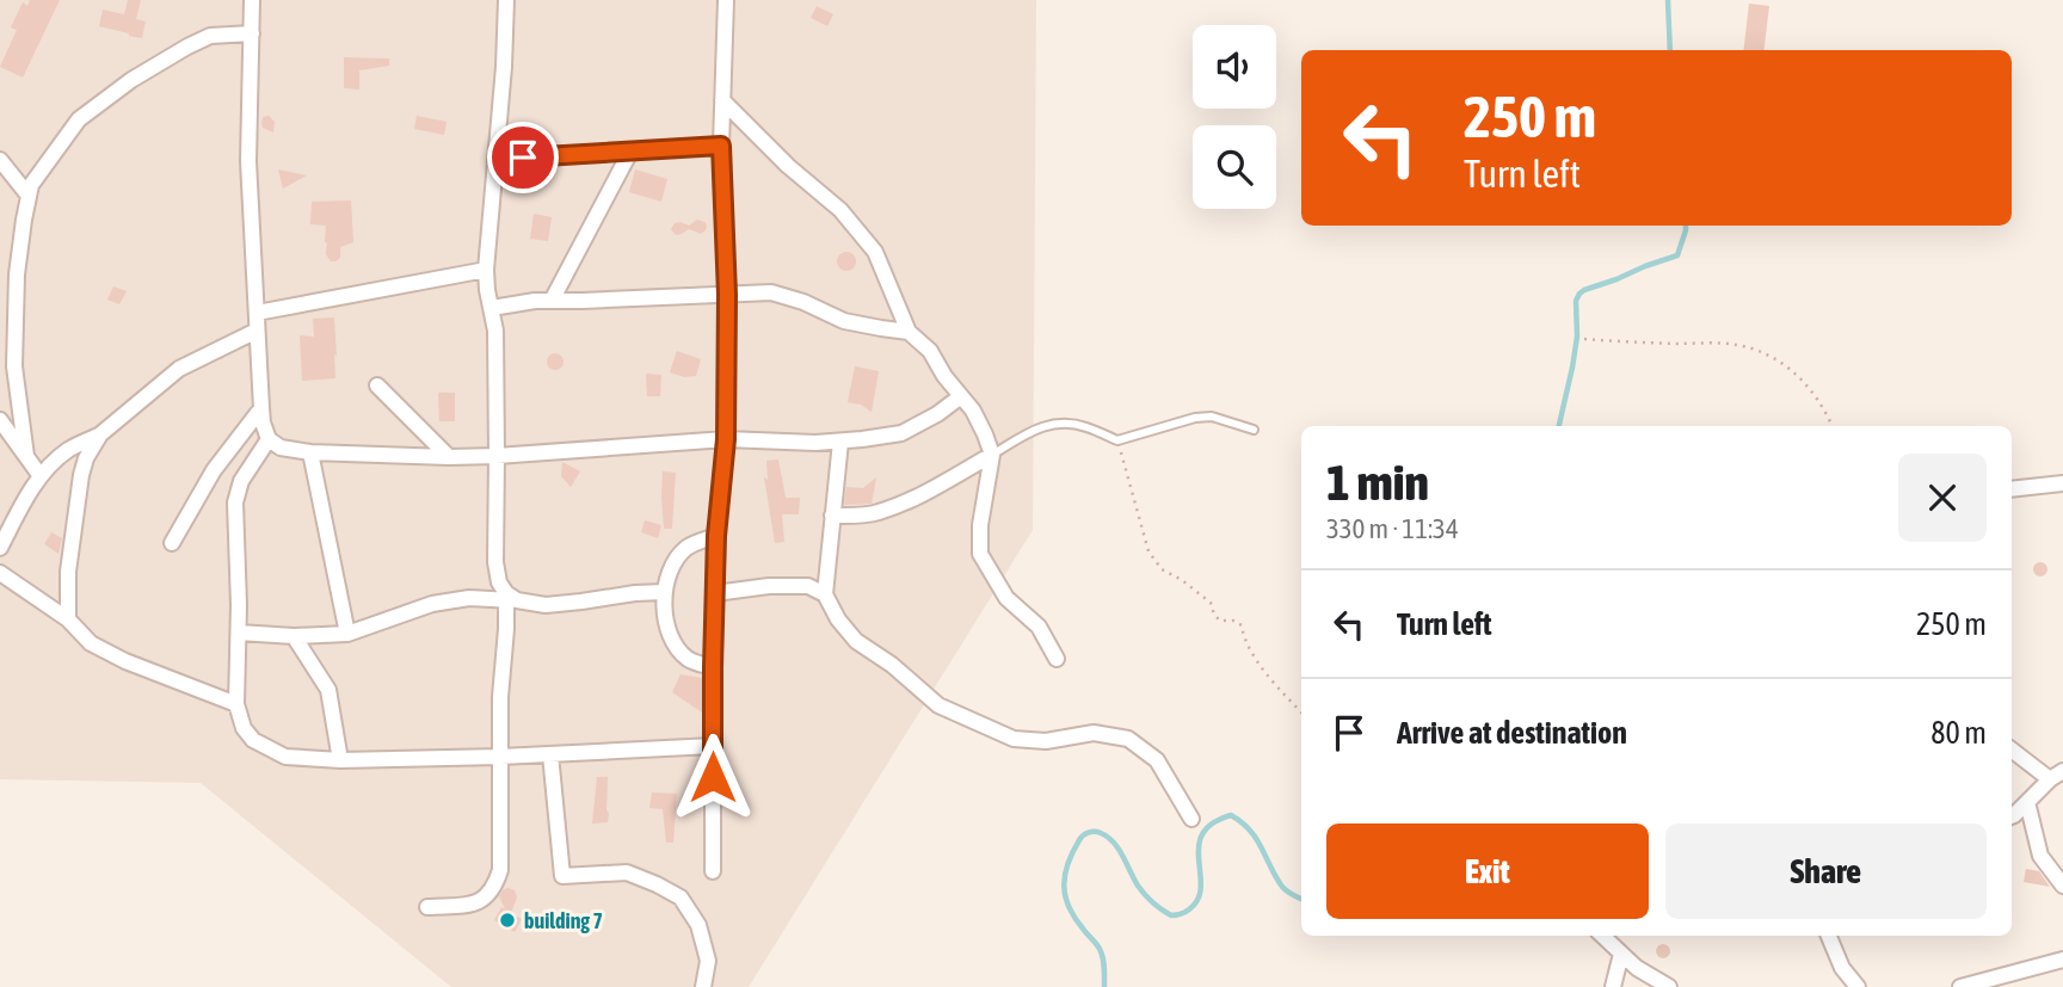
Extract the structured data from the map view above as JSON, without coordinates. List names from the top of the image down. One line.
{"places":["building 7"],"page":{"turn":["250 m","Turn left"],"heading":["1 min","330 m · 11:34"],"list":[{"name":"Turn left","value":"250 m"},{"name":"Arrive at destination","value":"80 m"}],"buttons":["Exit","Share"]}}
